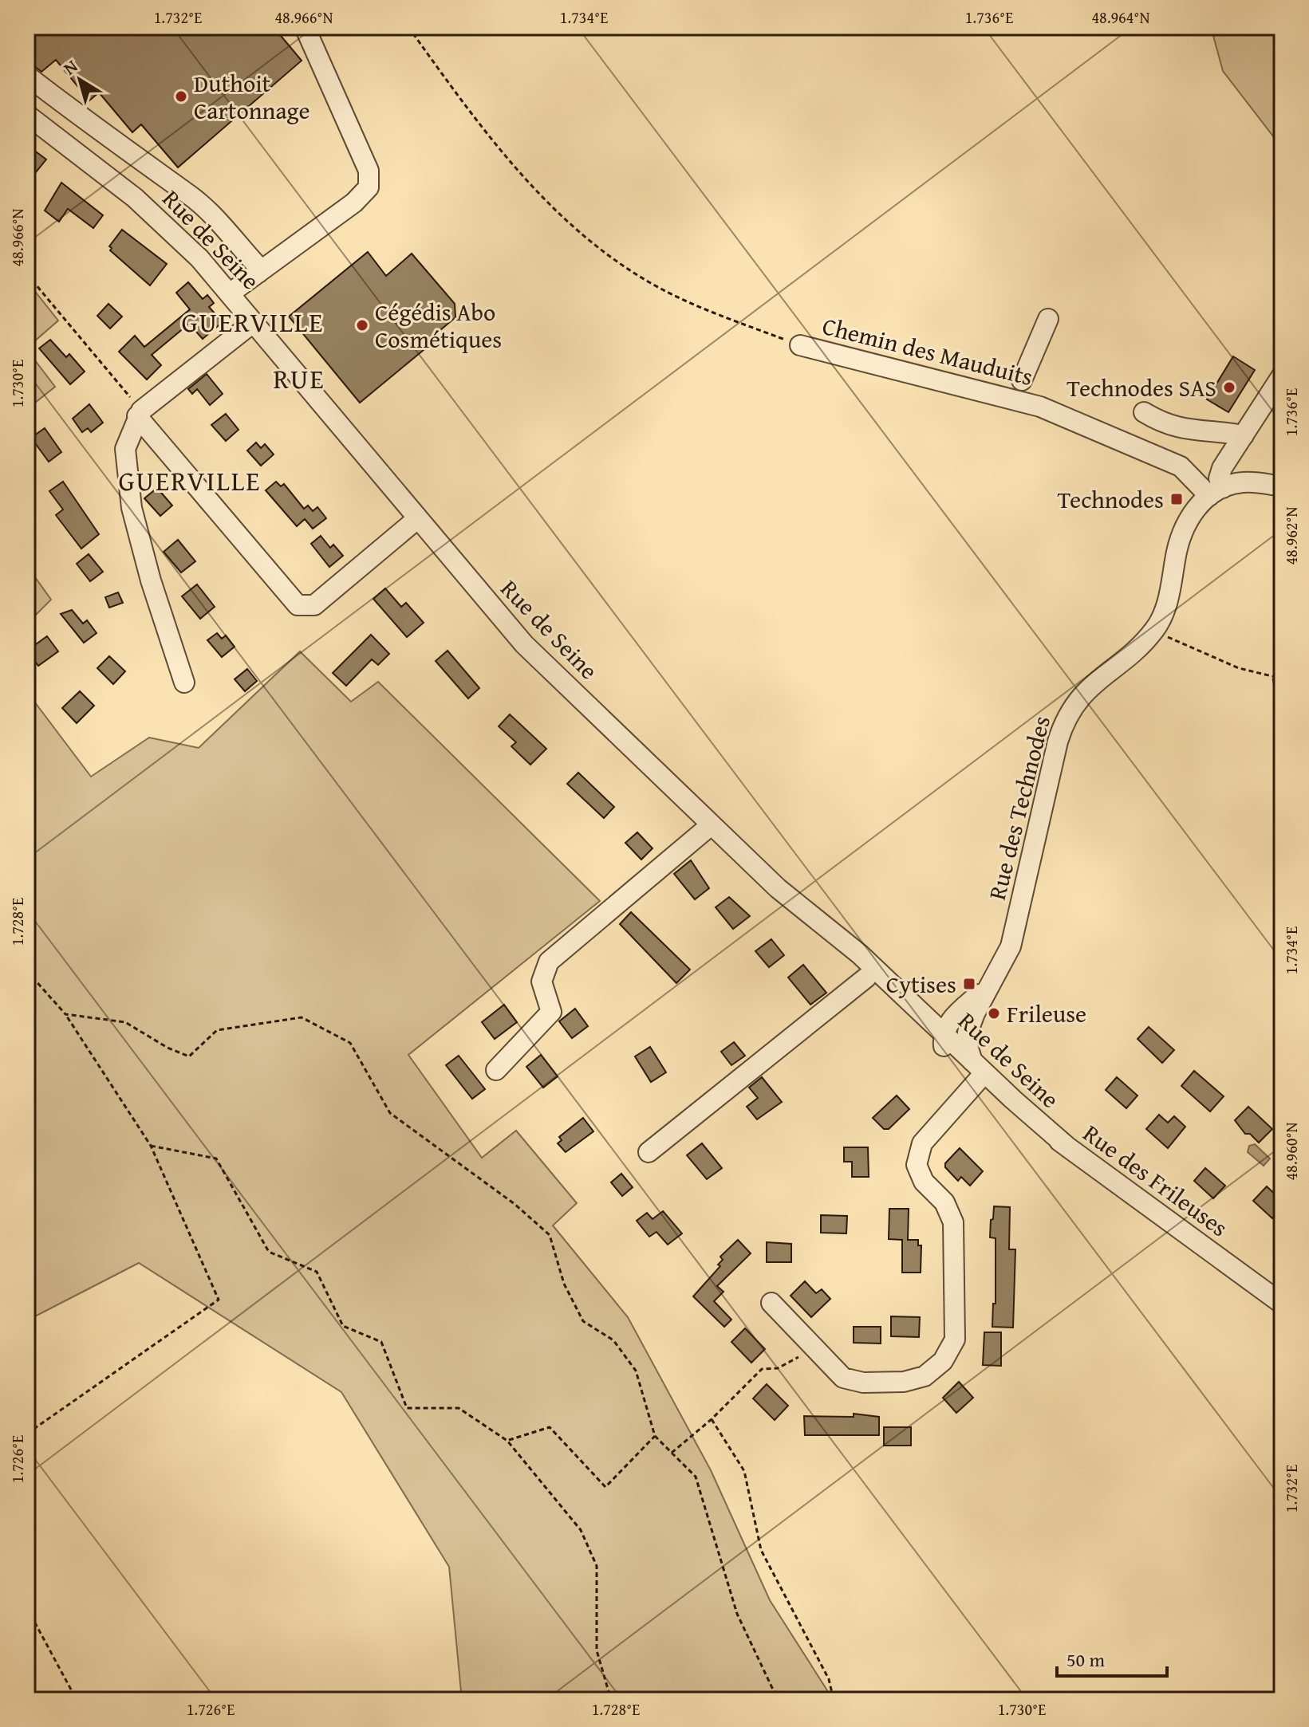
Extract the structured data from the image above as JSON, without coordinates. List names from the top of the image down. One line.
{"streets":{"street":["Rue de Seine","Chemin des Mauduits","Rue des Technodes","Rue des Frileuses"]},"crossings":[["Rue de Seine","Rue des Technodes"],["Rue de Seine","Rue des Frileuses"],["Chemin des Mauduits","Rue des Technodes"]],"districts":["GUERVILLE","RUE","GUERVILLE"],"places":{"other":["Duthoit Cartonnage","Cégédis Abo Cosmétiques","Technodes SAS","Frileuse"],"transit":["Technodes","Cytises"]},"scale_bar":"50 m","north":"top left","coordinates":["1.732°E","48.966°N","1.734°E","1.736°E","48.964°N","1.730°E","48.962°N","1.728°E","48.960°N","1.726°E"]}
